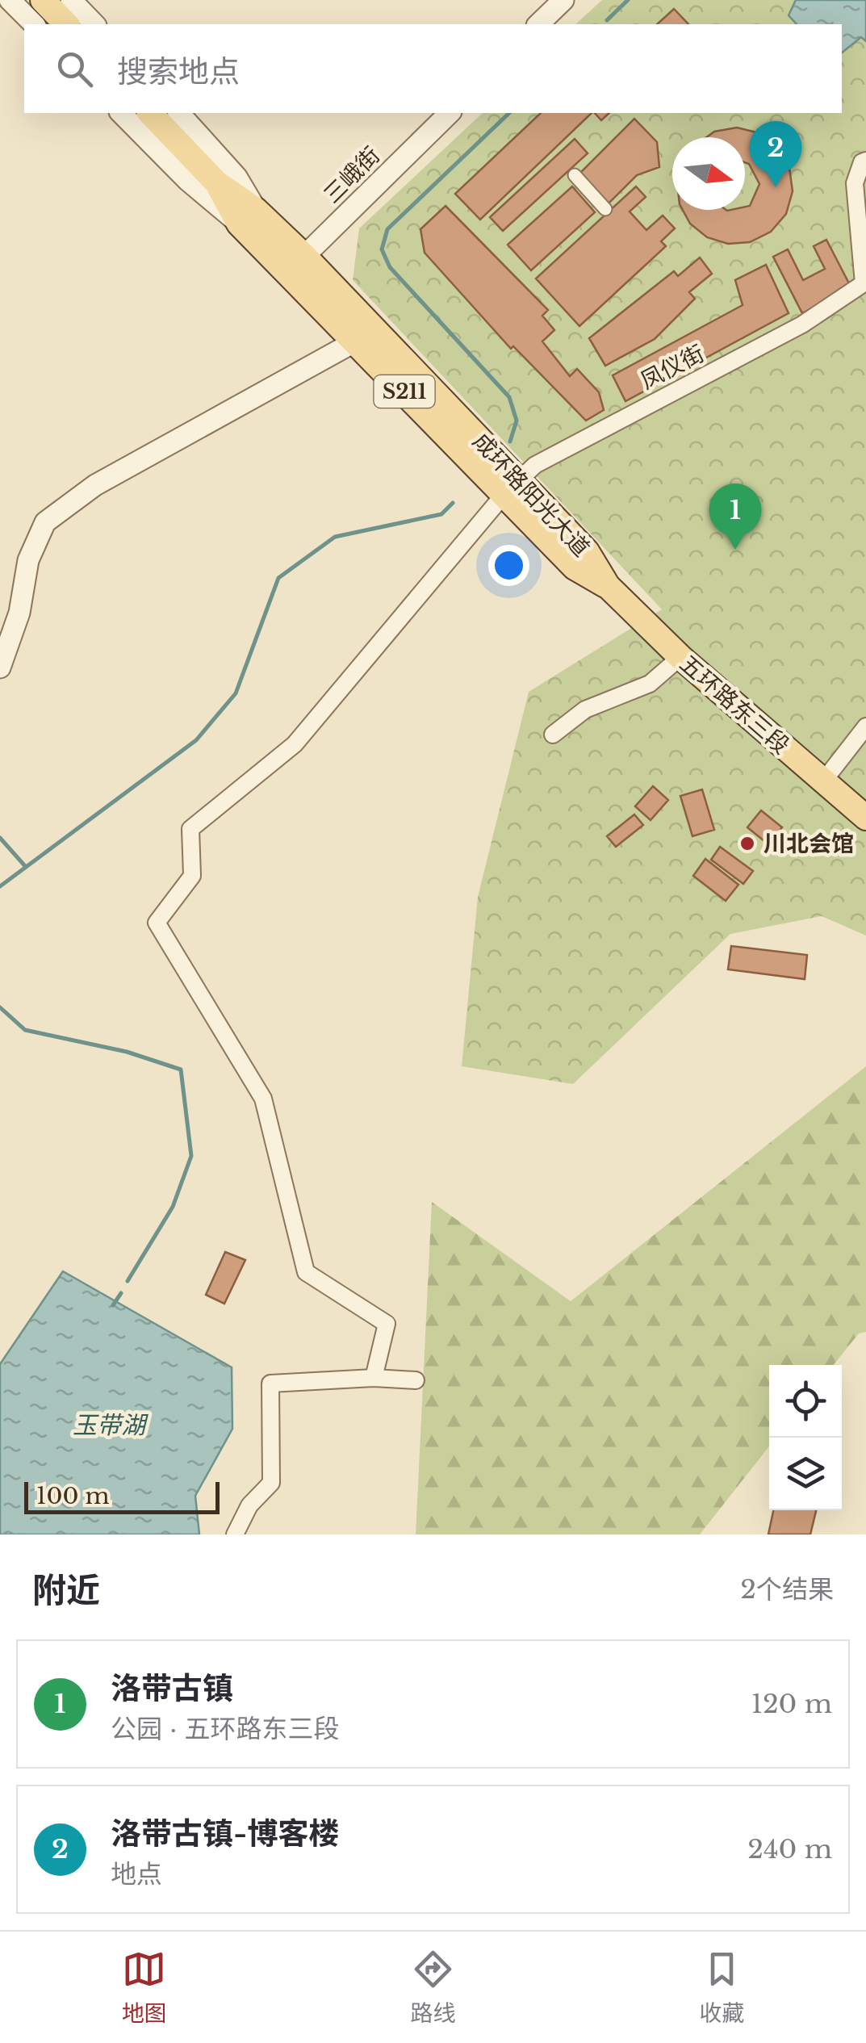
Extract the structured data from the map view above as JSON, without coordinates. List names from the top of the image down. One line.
{"streets":{"main road":["S211","成环路阳光大道","五环路东三段"],"street":["三峨街","凤仪街"]},"crossings":[["三峨街","成环路阳光大道"],["凤仪街","成环路阳光大道"],["成环路阳光大道","五环路东三段"]],"water":["玉带湖"],"places":["川北会馆"],"scale_bar":"100 m","north":"right","page":{"search":"搜索地点","pins":["2","1"],"scale":"100 m","heading":["附近","2个结果"],"list":[{"mark":"1","name":"洛带古镇","note":"公园 · 五环路东三段","value":"120 m"},{"mark":"2","name":"洛带古镇-博客楼","note":"地点","value":"240 m"}],"nav":["地图","路线","收藏"]}}
